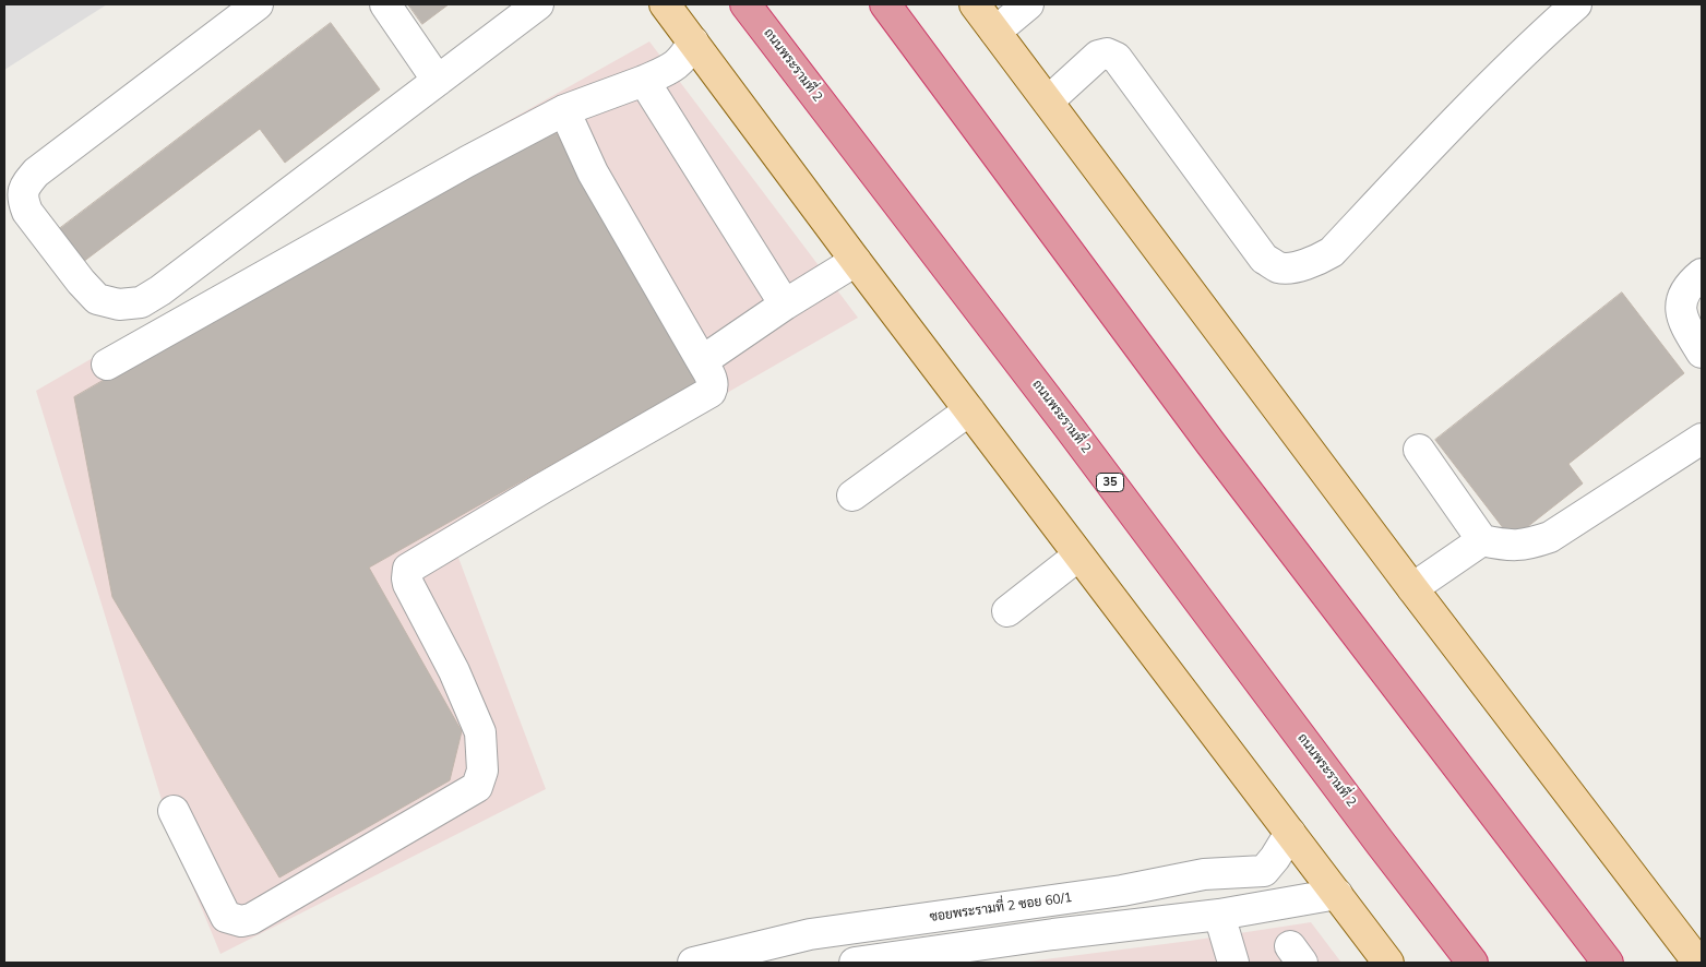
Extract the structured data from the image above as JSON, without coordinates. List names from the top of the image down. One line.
{"streets":{"highway":["ถนนพระรามที่ 2","35"],"street":["ซอยพระรามที่ 2 ซอย 60/1"]}}
